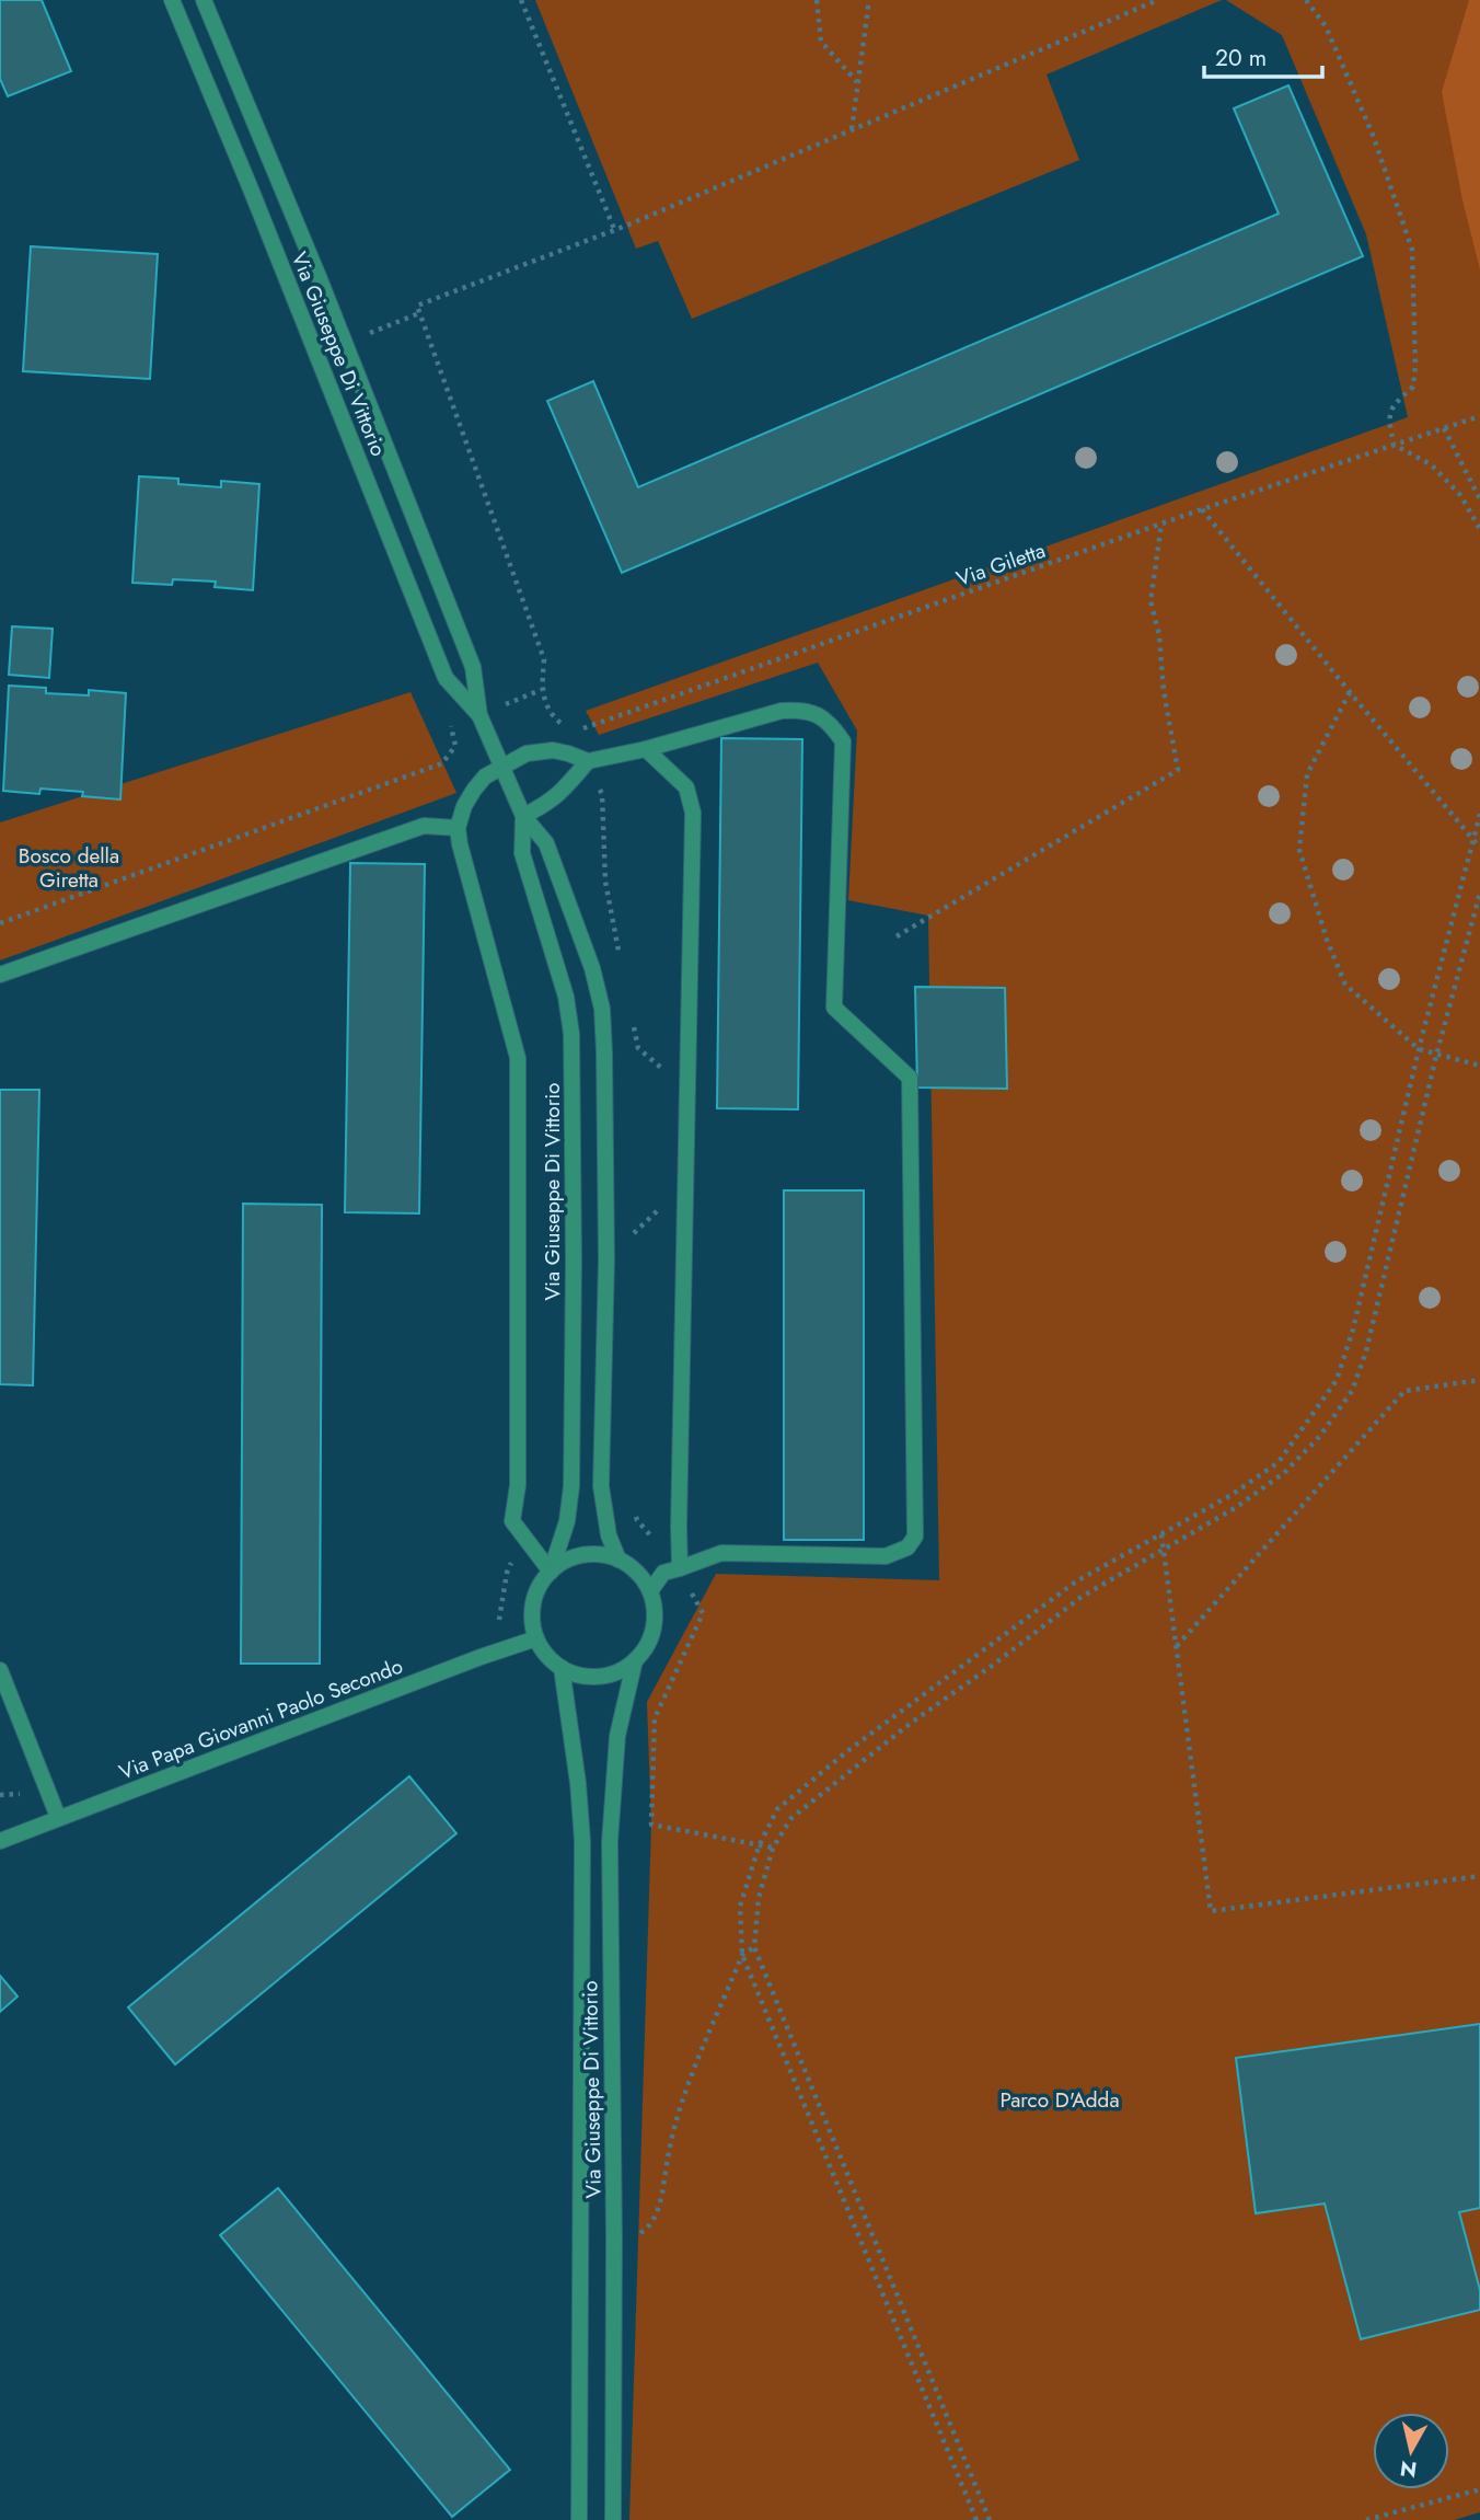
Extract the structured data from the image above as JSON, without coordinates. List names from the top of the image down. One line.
{"streets":{"street":["Via Giuseppe Di Vittorio","Via Papa Giovanni Paolo Secondo"],"path":["Via Giletta"]},"crossings":[["Via Giuseppe Di Vittorio","Via Papa Giovanni Paolo Secondo"]],"parks":["Bosco della Giretta","Parco D'Adda"],"scale_bar":"20 m","north":"bottom"}
